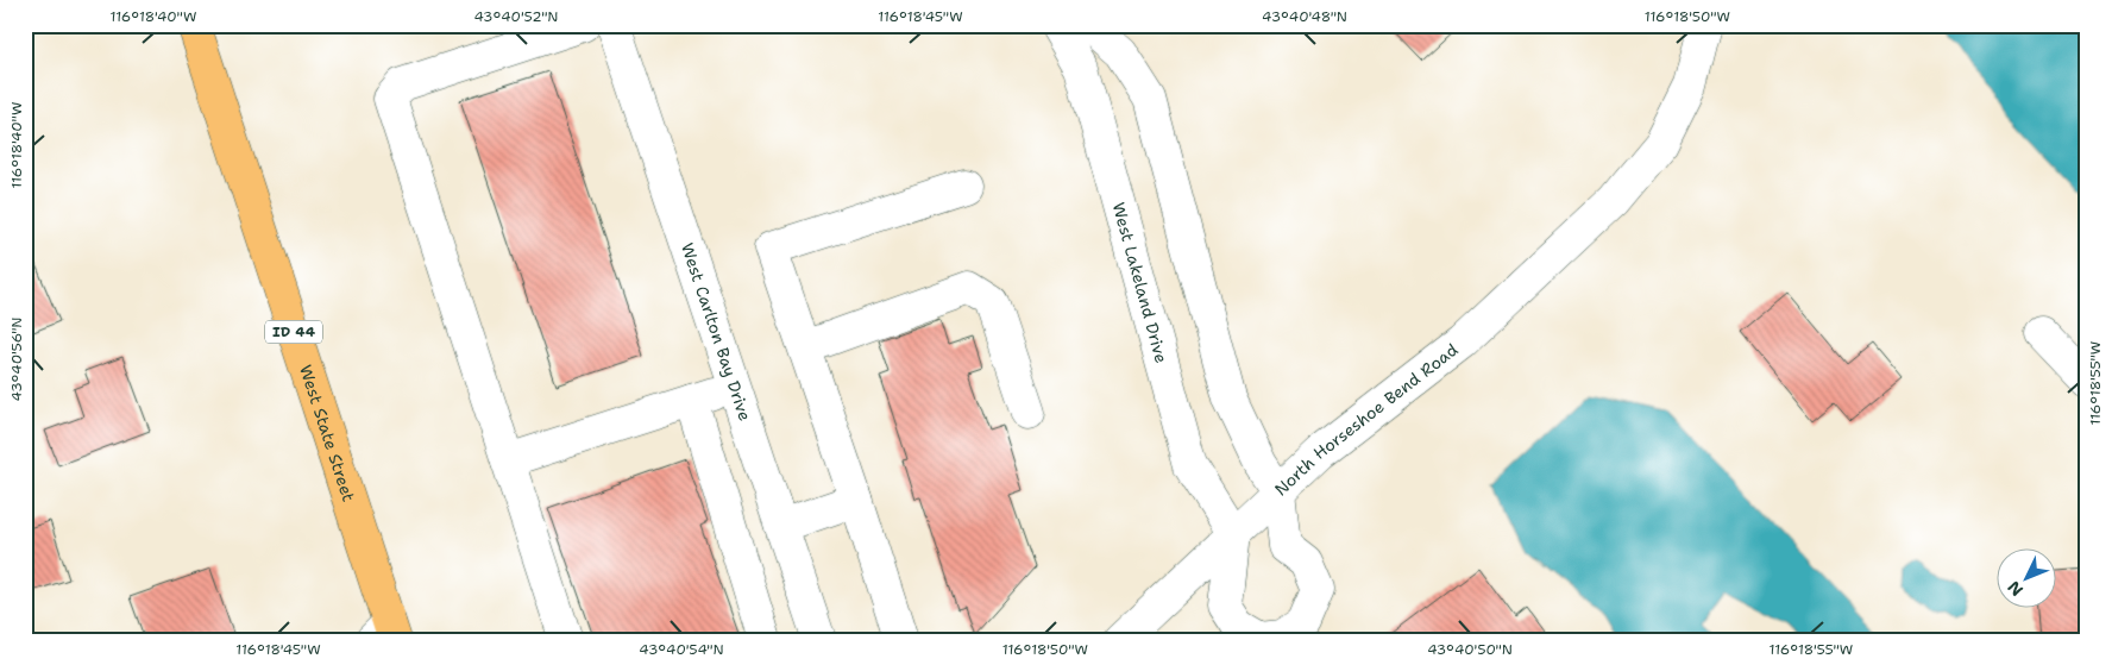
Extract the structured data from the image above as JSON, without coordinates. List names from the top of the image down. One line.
{"streets":{"main road":["ID 44","West State Street"],"street":["West Lakeland Drive","West Carlton Bay Drive","North Horseshoe Bend Road"]},"crossings":[["West Lakeland Drive","North Horseshoe Bend Road"]],"north":"bottom left","coordinates":["116°18'40\"W","43°40'52\"N","116°18'45\"W","43°40'48\"N","116°18'50\"W","43°40'56\"N","116°18'55\"W","43°40'54\"N","43°40'50\"N"]}
